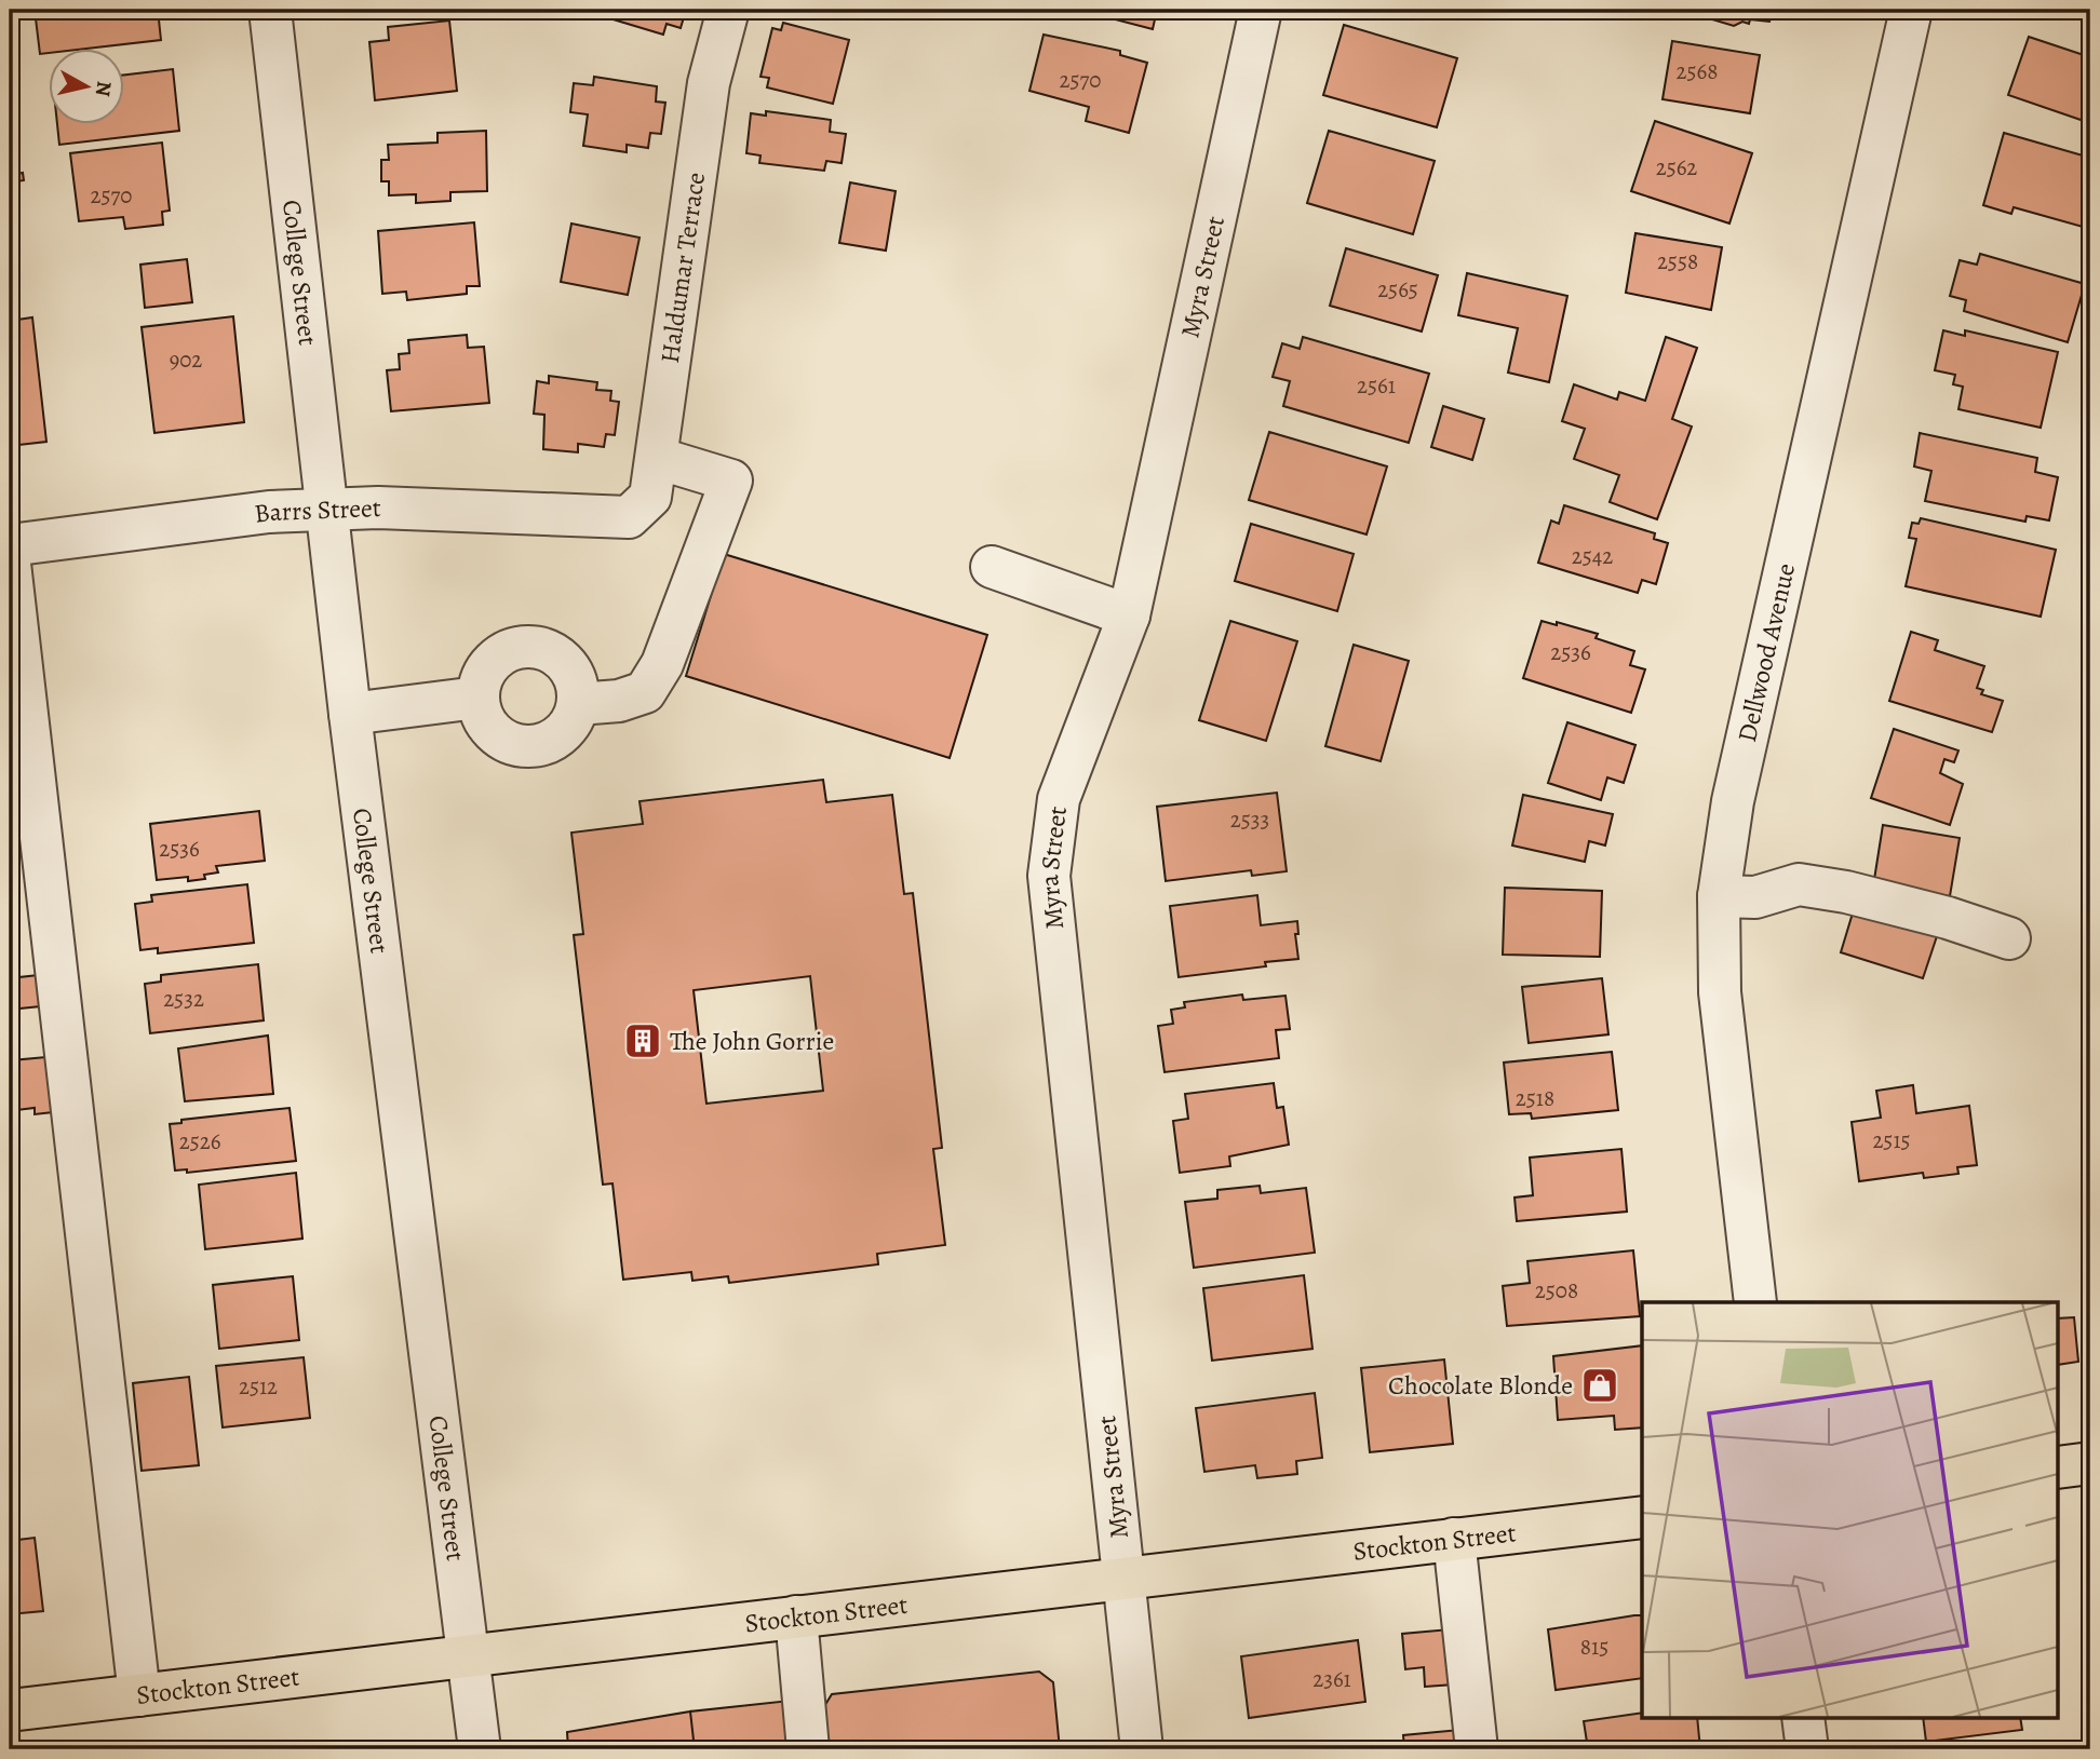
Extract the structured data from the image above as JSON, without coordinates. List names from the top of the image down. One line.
{"streets":{"main road":["Stockton Street"],"street":["Haldumar Terrace","College Street","Myra Street","Barrs Street","Dellwood Avenue"]},"crossings":[["Haldumar Terrace","Barrs Street"],["College Street","Barrs Street"],["College Street","Stockton Street"],["Myra Street","Stockton Street"]],"places":{"building":["The John Gorrie"],"shop":["Chocolate Blonde"]},"house_numbers":["2568","2570","2562","2570","2558","2565","902","2561","2542","2536","2533","2536","2532","2518","2515","2526","2508","2512","815","2361"],"north":"right"}
